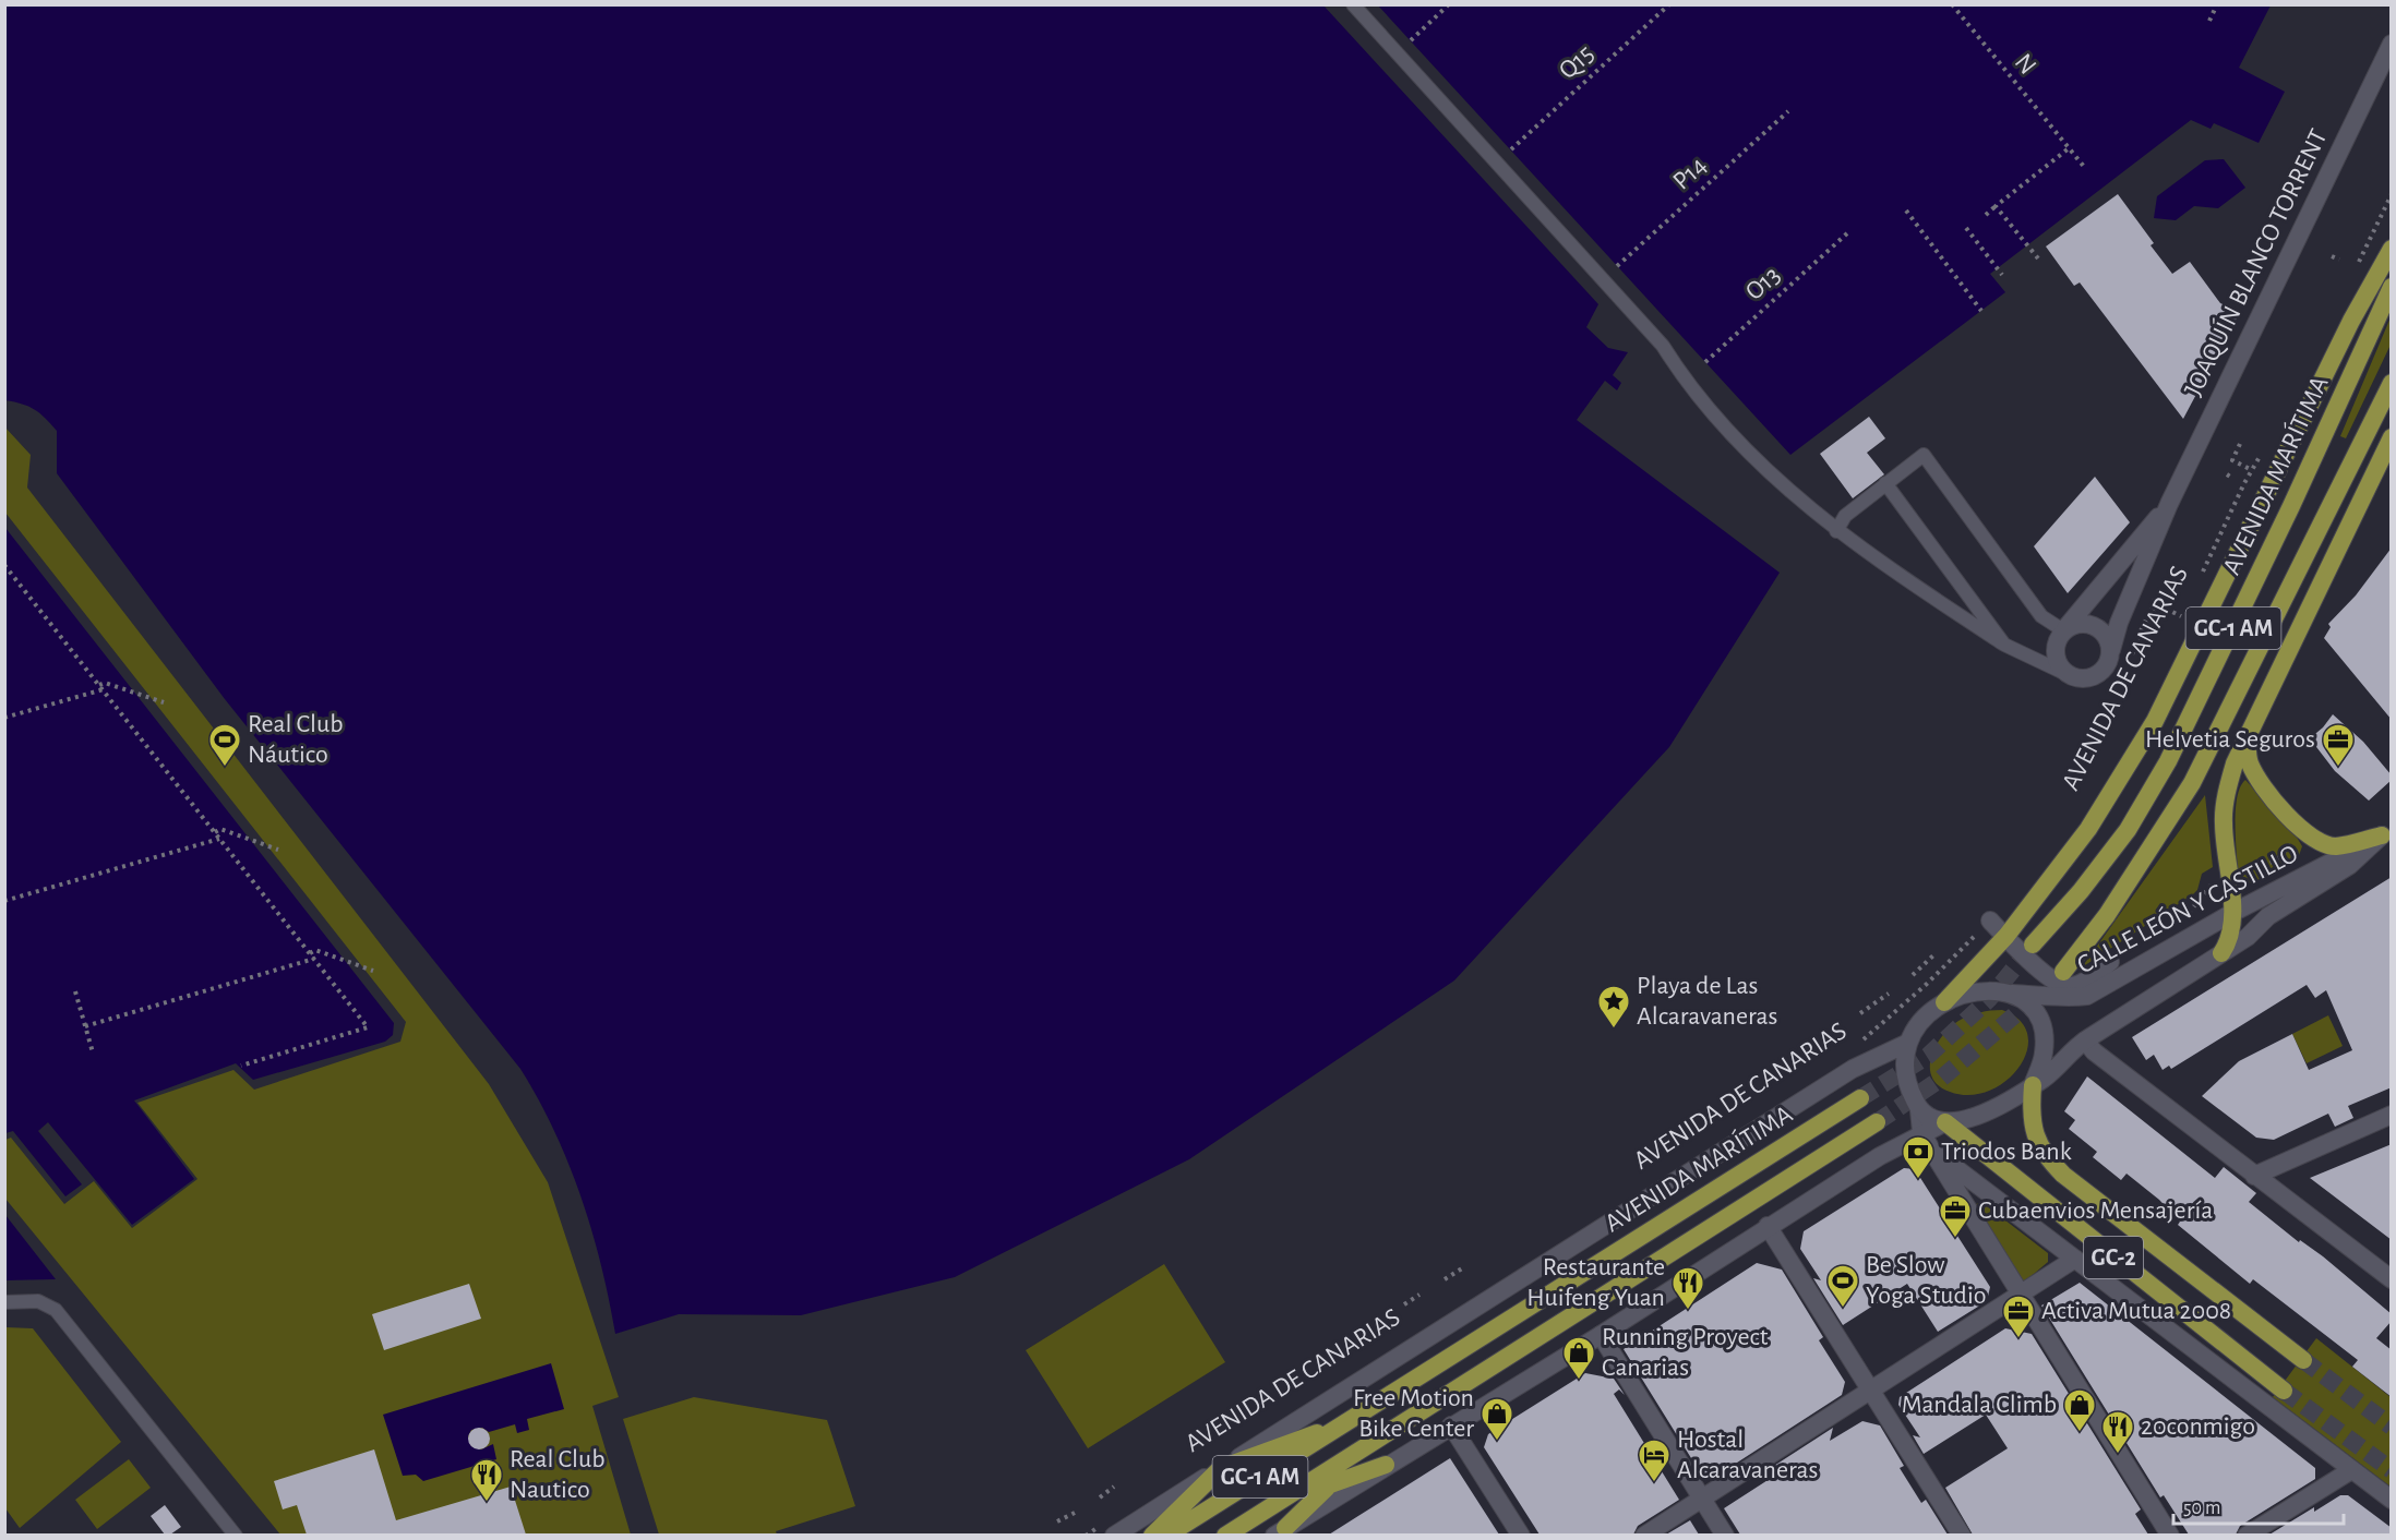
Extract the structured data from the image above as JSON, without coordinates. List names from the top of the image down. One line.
{"streets":{"highway":["AVENIDA MARÍTIMA","GC-1 AM","GC-2"],"street":["JOAQUÍN BLANCO TORRENT","CALLE LEÓN Y CASTILLO"],"path":["Q15","N","P14","O13","AVENIDA DE CANARIAS"]},"crossings":[["CALLE LEÓN Y CASTILLO","GC-2"]],"places":{"sports":["Real Club Náutico","Be Slow Yoga Studio"],"office":["Helvetia Seguros","Cubaenvios Mensajería","Activa Mutua 2008"],"place":["Playa de Las Alcaravaneras"],"bank":["Triodos Bank"],"restaurant":["Restaurante Huifeng Yuan","20conmigo","Real Club Nautico"],"shop":["Running Proyect Canarias","Mandala Climb","Free Motion Bike Center"],"hotel":["Hostal Alcaravaneras"]},"scale_bar":"50 m"}
